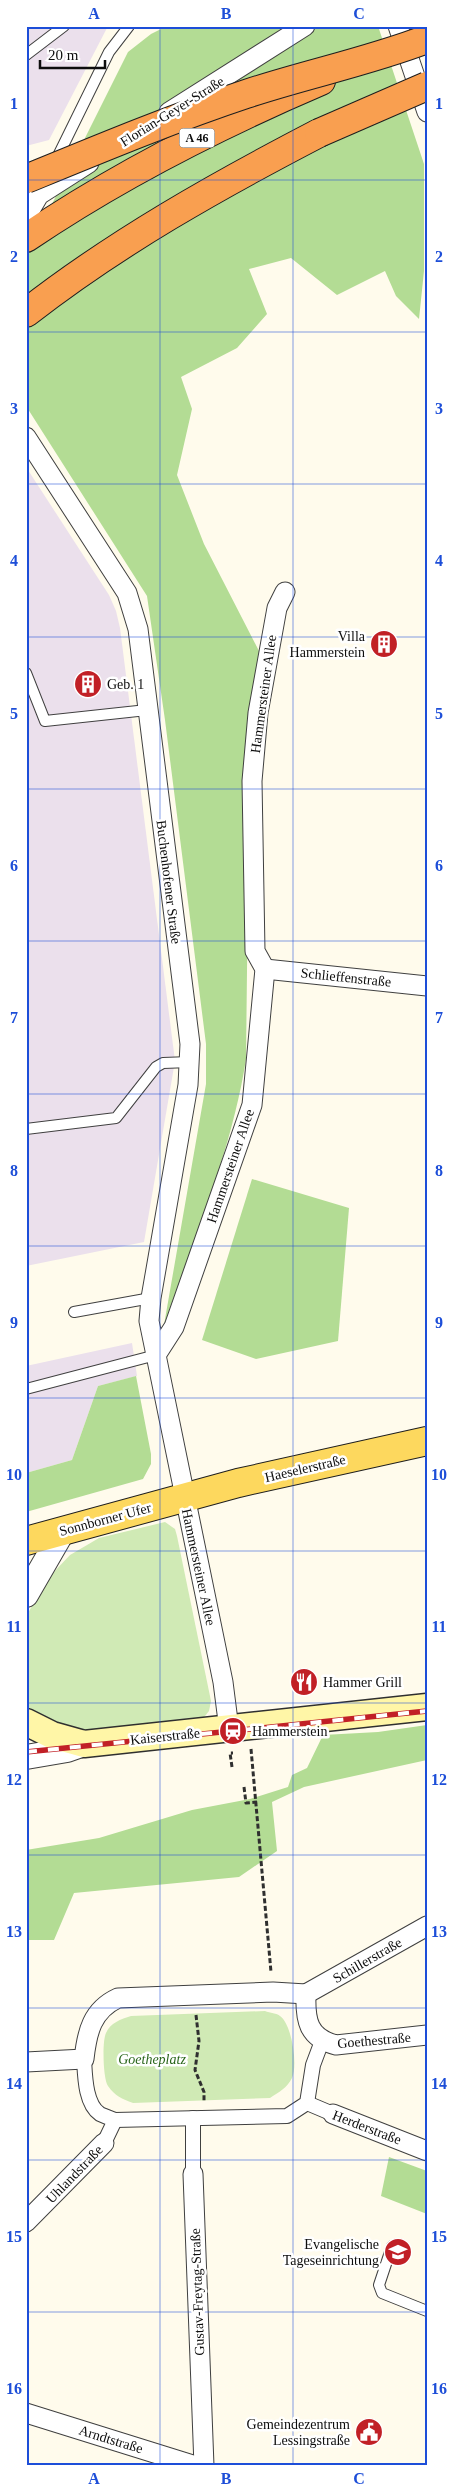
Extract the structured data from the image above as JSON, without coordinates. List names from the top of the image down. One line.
{"streets":{"highway":["A 46"],"main road":["Haeselerstraße","Sonnborner Ufer","Kaiserstraße"],"street":["Florian-Geyer-Straße","Hammersteiner Allee","Buchenhofener Straße","Schlieffenstraße","Schillerstraße","Goethestraße","Herderstraße","Uhlandstraße","Gustav-Freytag-Straße","Arndtstraße"]},"crossings":[["Hammersteiner Allee","Buchenhofener Straße"],["Hammersteiner Allee","Schlieffenstraße"],["Hammersteiner Allee","Haeselerstraße"],["Hammersteiner Allee","Sonnborner Ufer"],["Hammersteiner Allee","Kaiserstraße"],["Haeselerstraße","Sonnborner Ufer"]],"parks":["Goetheplatz"],"places":{"building":["Villa Hammerstein","Geb. 1"],"restaurant":["Hammer Grill"],"station":["Hammerstein"],"school or university":["Evangelische Tageseinrichtung"],"public building":["Gemeindezentrum Lessingstraße"]},"scale_bar":"20 m","grid":{"columns":["A","B","C"],"rows":["1","2","3","4","5","6","7","8","9","10","11","12","13","14","15","16"]}}
